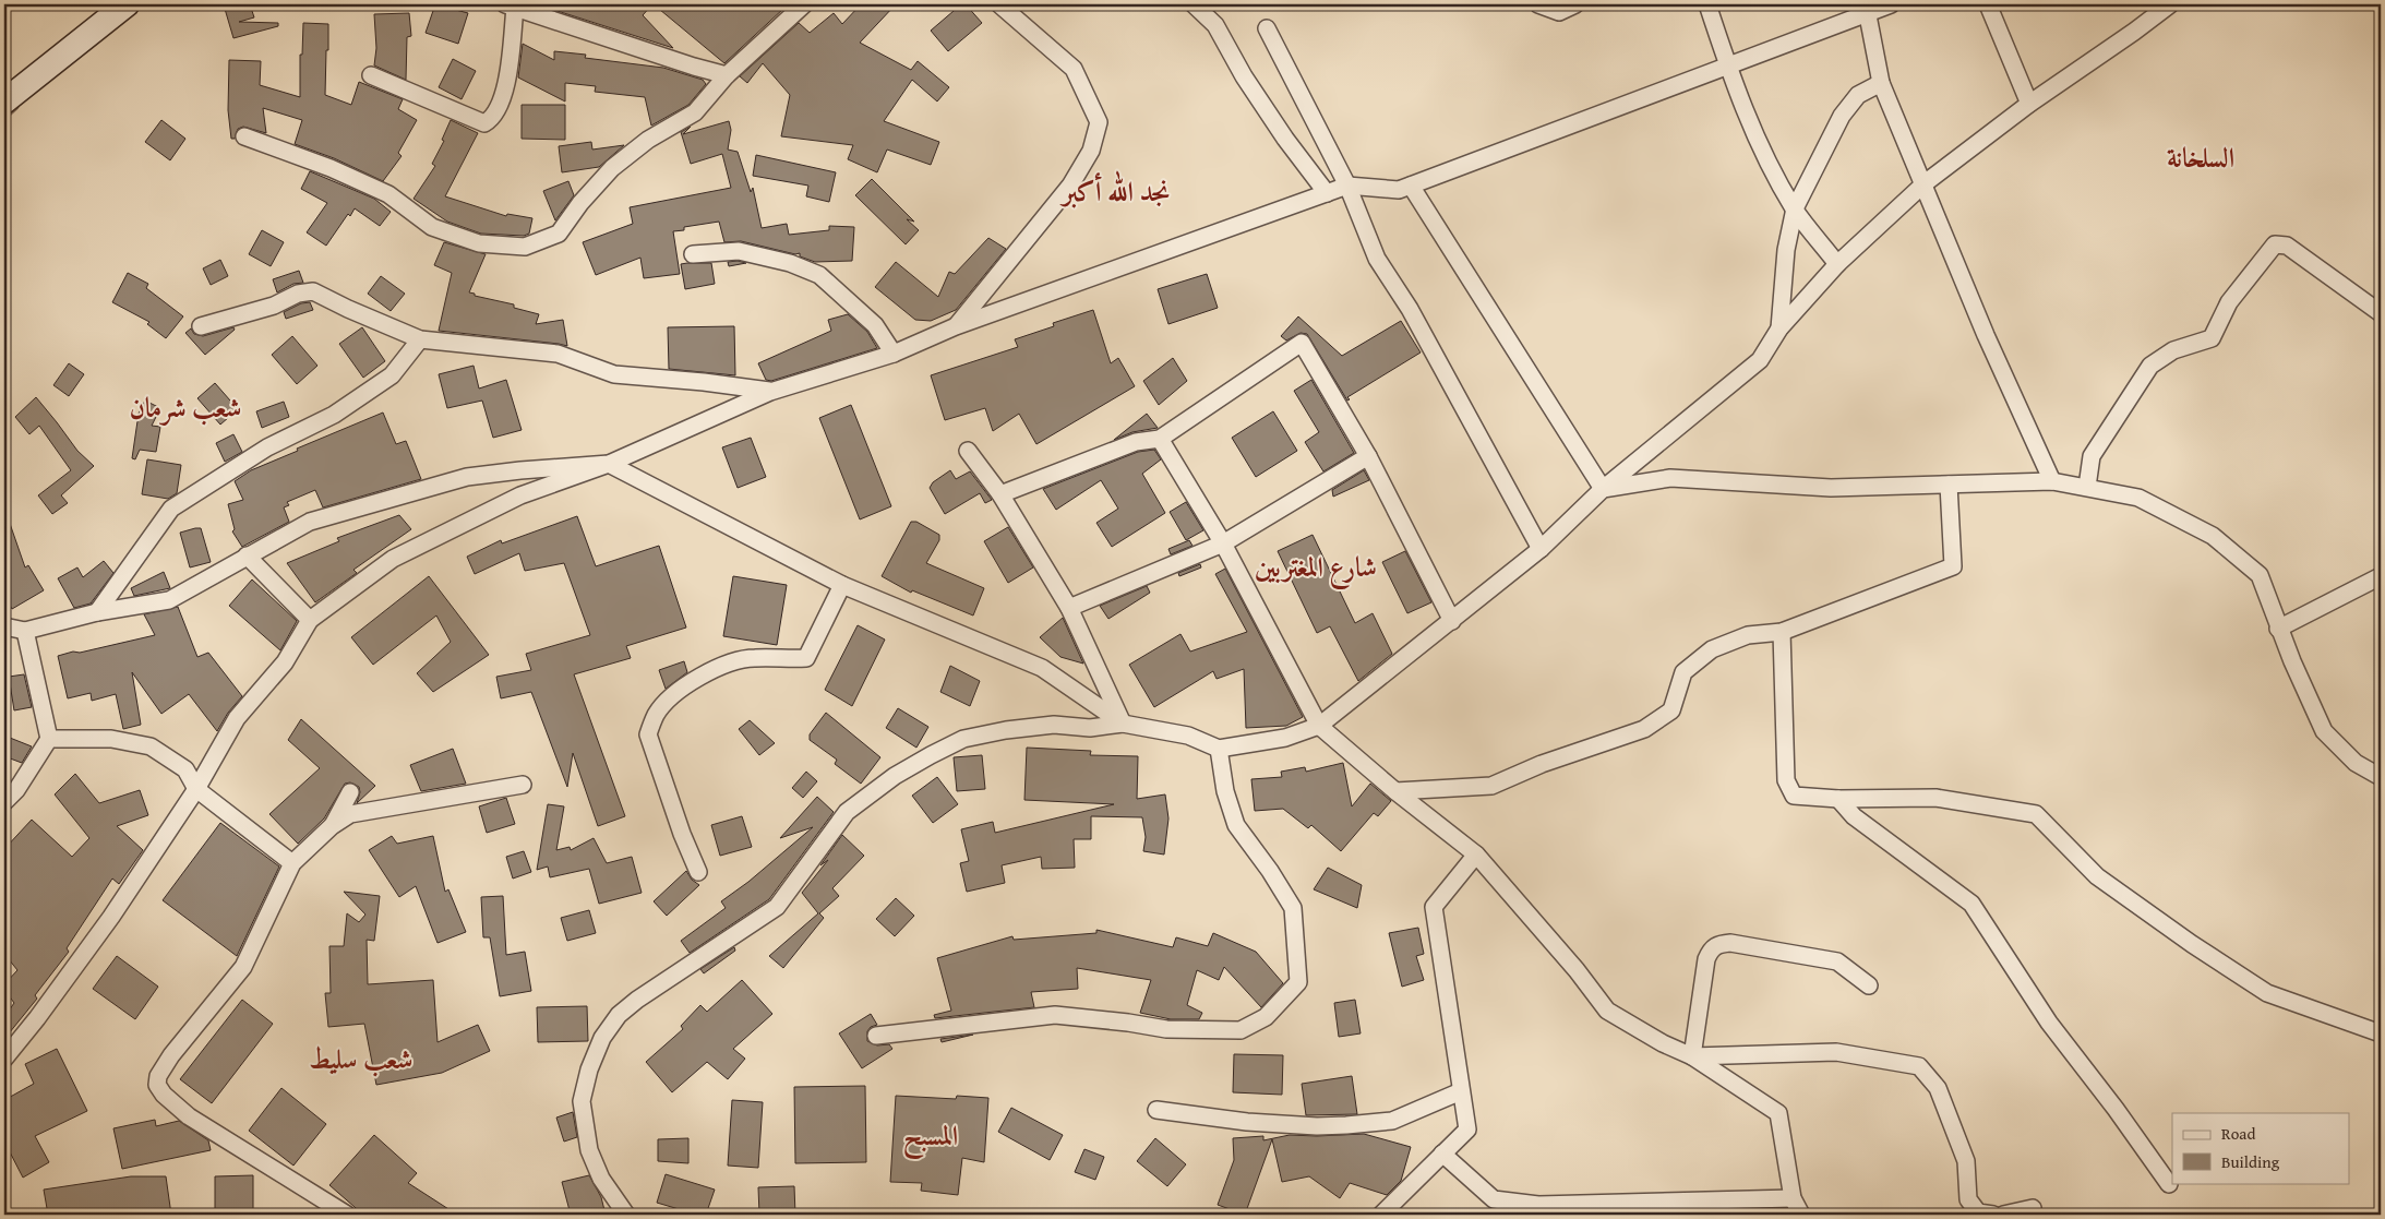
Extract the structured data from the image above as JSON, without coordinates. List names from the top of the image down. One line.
{"districts":["السلخانة","نجد الله أكبر","شعب شرمان","شارع المغتربين","شعب سليط","المسبح"],"legend":["Road","Building"]}
